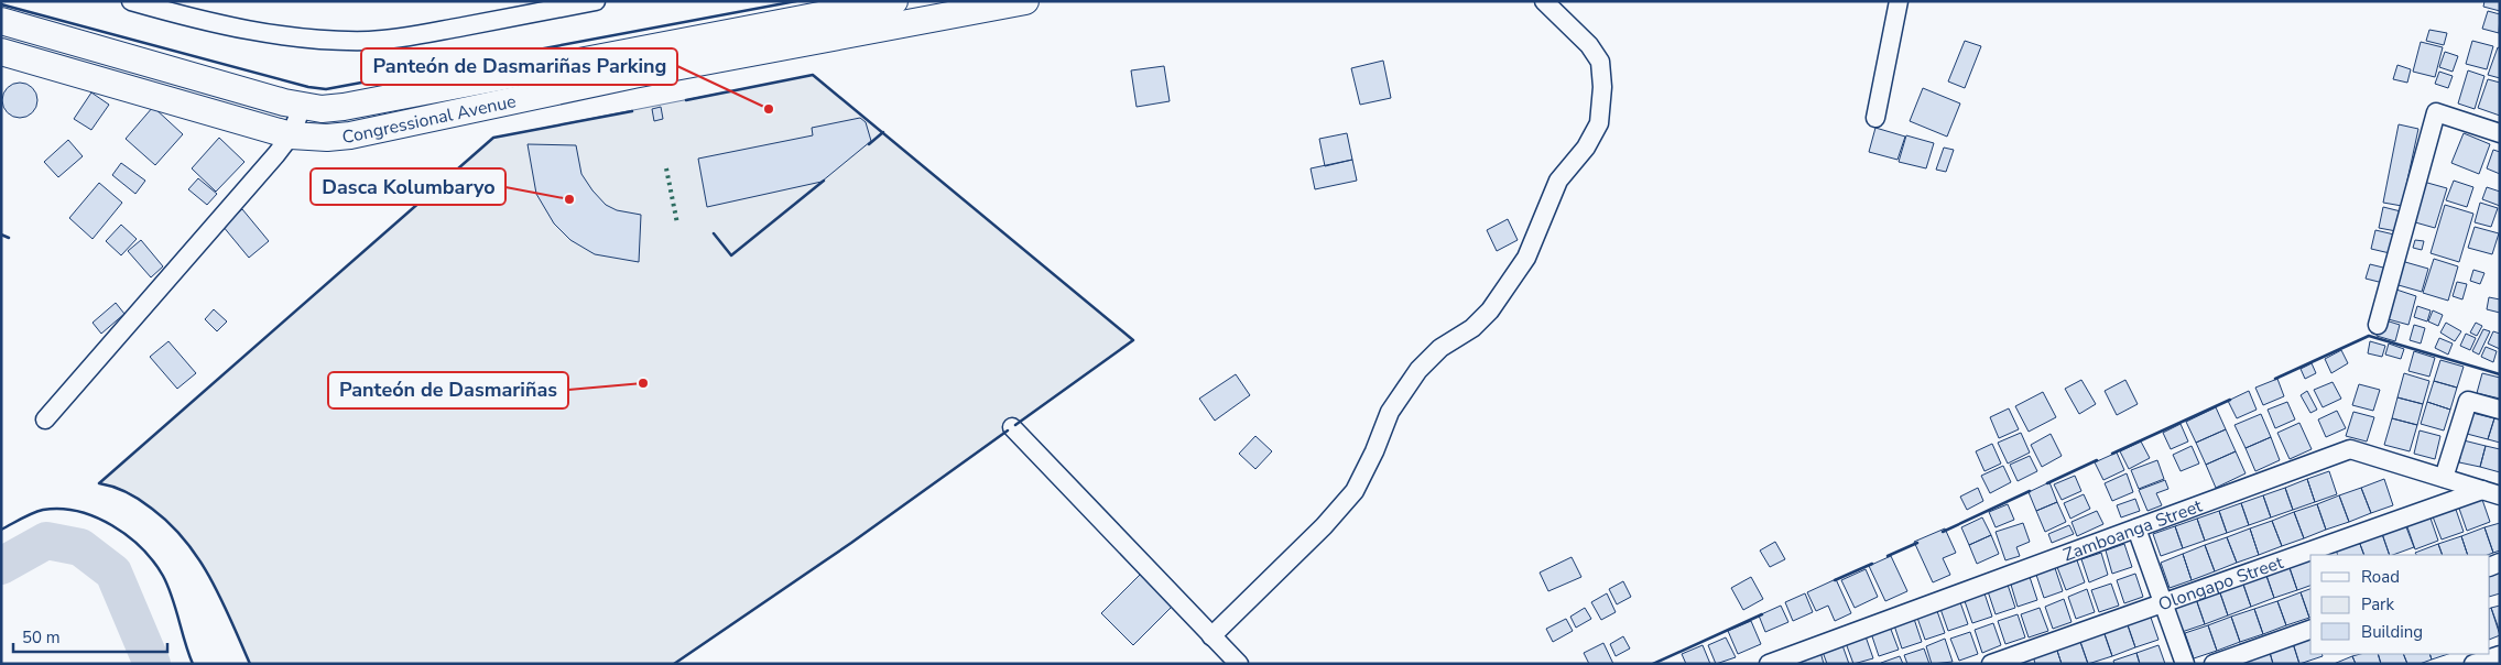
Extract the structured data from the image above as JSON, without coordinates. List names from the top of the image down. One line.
{"streets":{"main road":["Congressional Avenue"],"street":["Zamboanga Street","Olongapo Street"]},"crossings":[["Zamboanga Street","Olongapo Street"]],"places":["Panteón de Dasmariñas Parking","Dasca Kolumbaryo","Panteón de Dasmariñas"],"legend":["Road","Park","Building"],"scale_bar":"50 m"}
